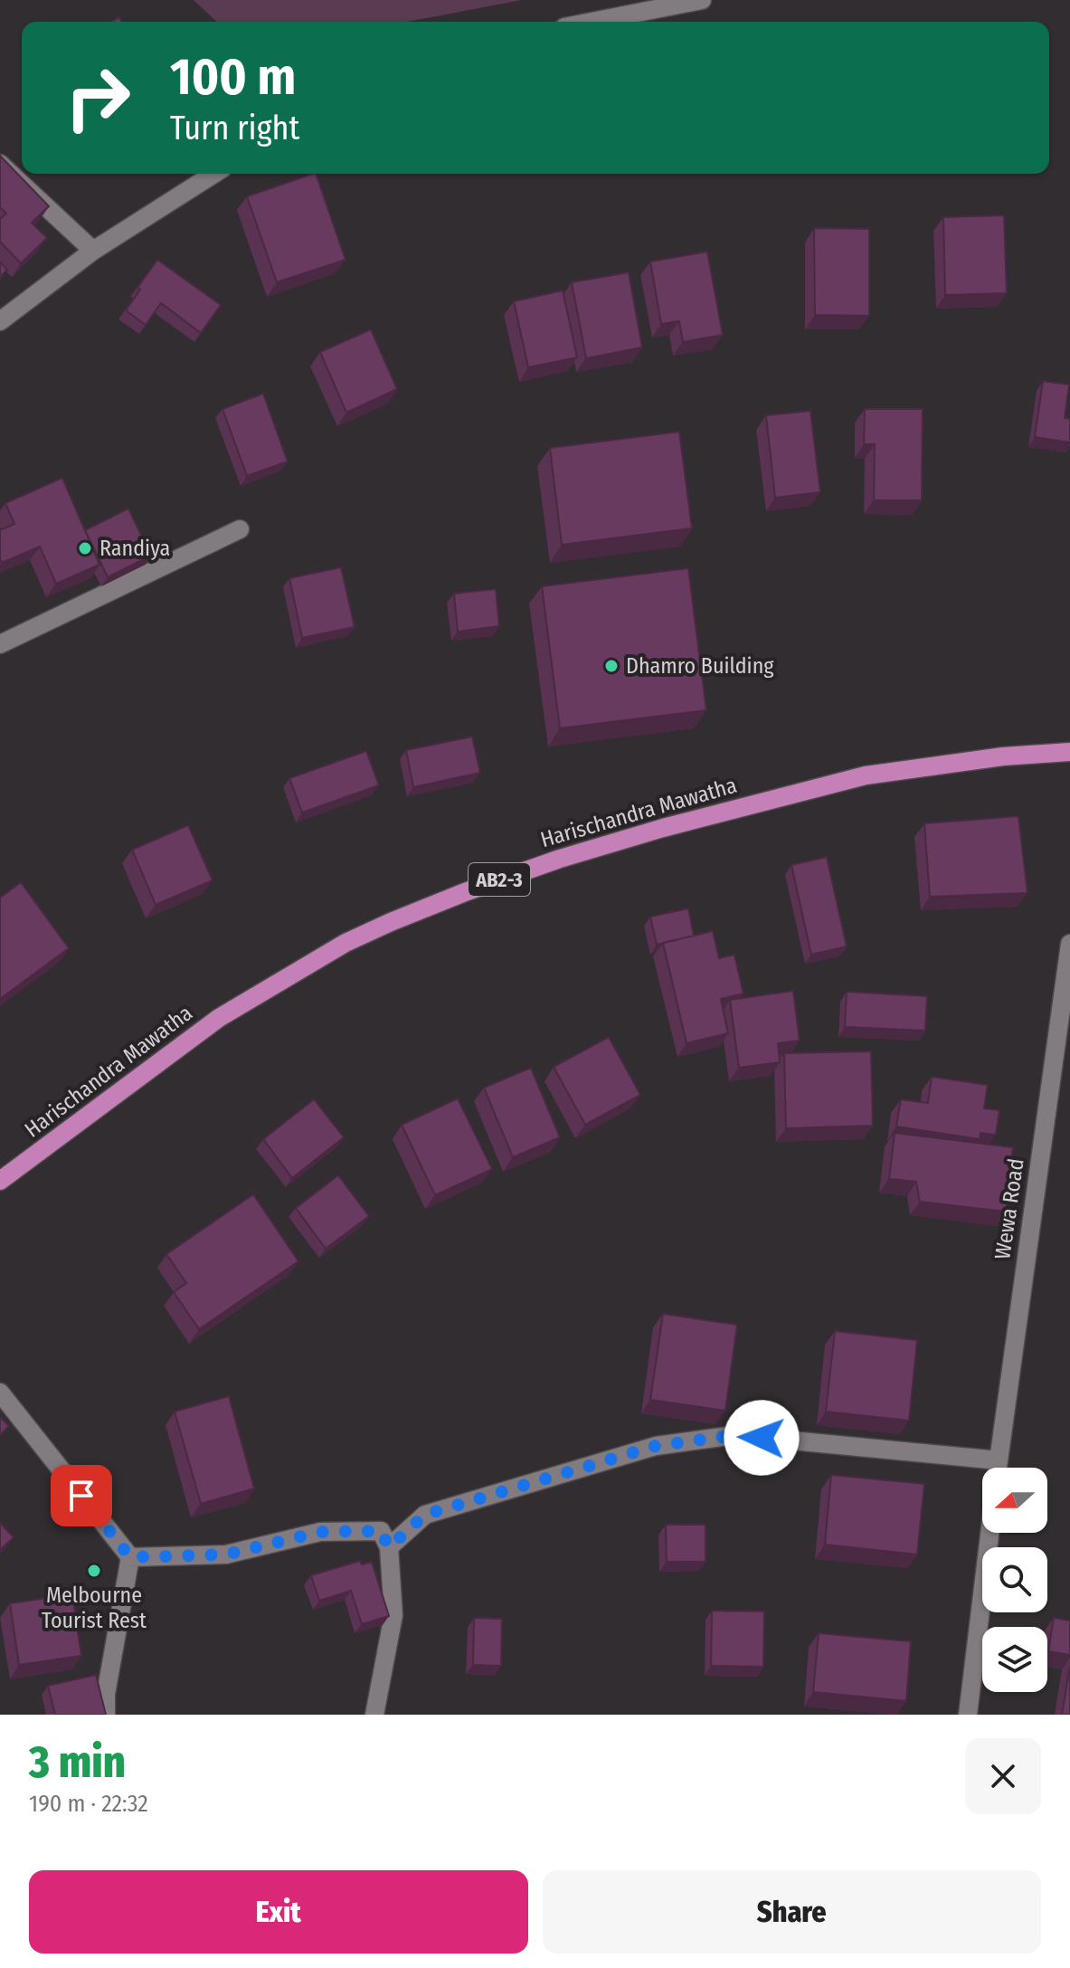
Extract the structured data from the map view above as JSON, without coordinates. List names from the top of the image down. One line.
{"streets":{"main road":["Harischandra Mawatha","AB2-3"],"street":["Wewa Road"]},"places":["Randiya","Dhamro Building","Melbourne Tourist Rest"],"north":"left","page":{"turn":["100 m","Turn right"],"heading":["3 min","190 m · 22:32"],"buttons":["Exit","Share"]}}
